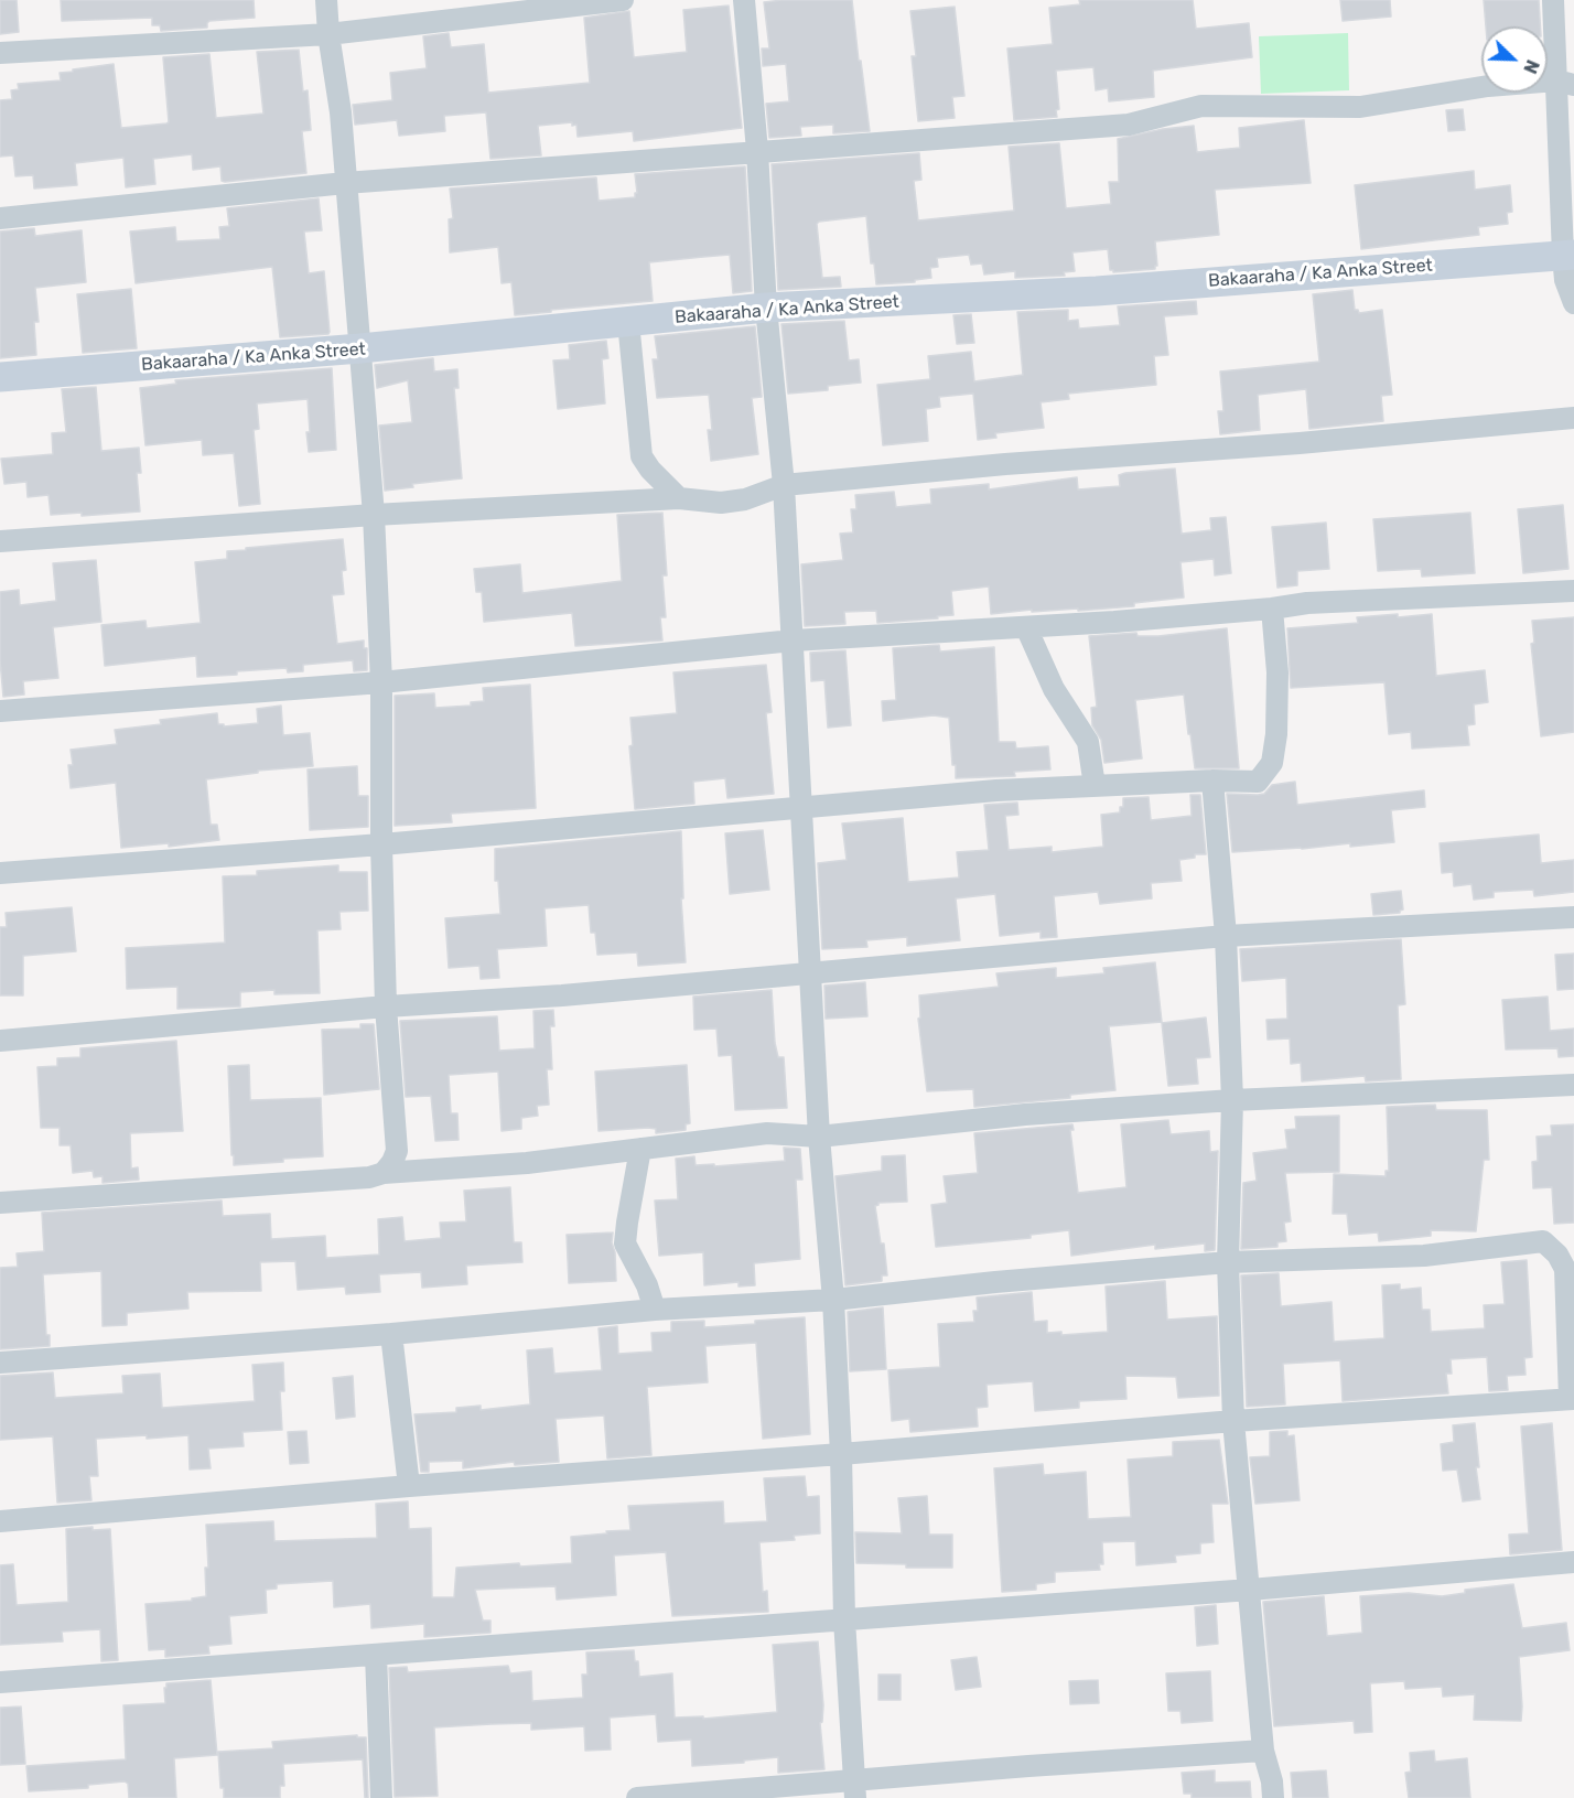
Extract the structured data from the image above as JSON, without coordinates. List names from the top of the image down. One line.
{"streets":{"street":["Bakaaraha / Ka Anka Street"]},"north":"bottom right"}
